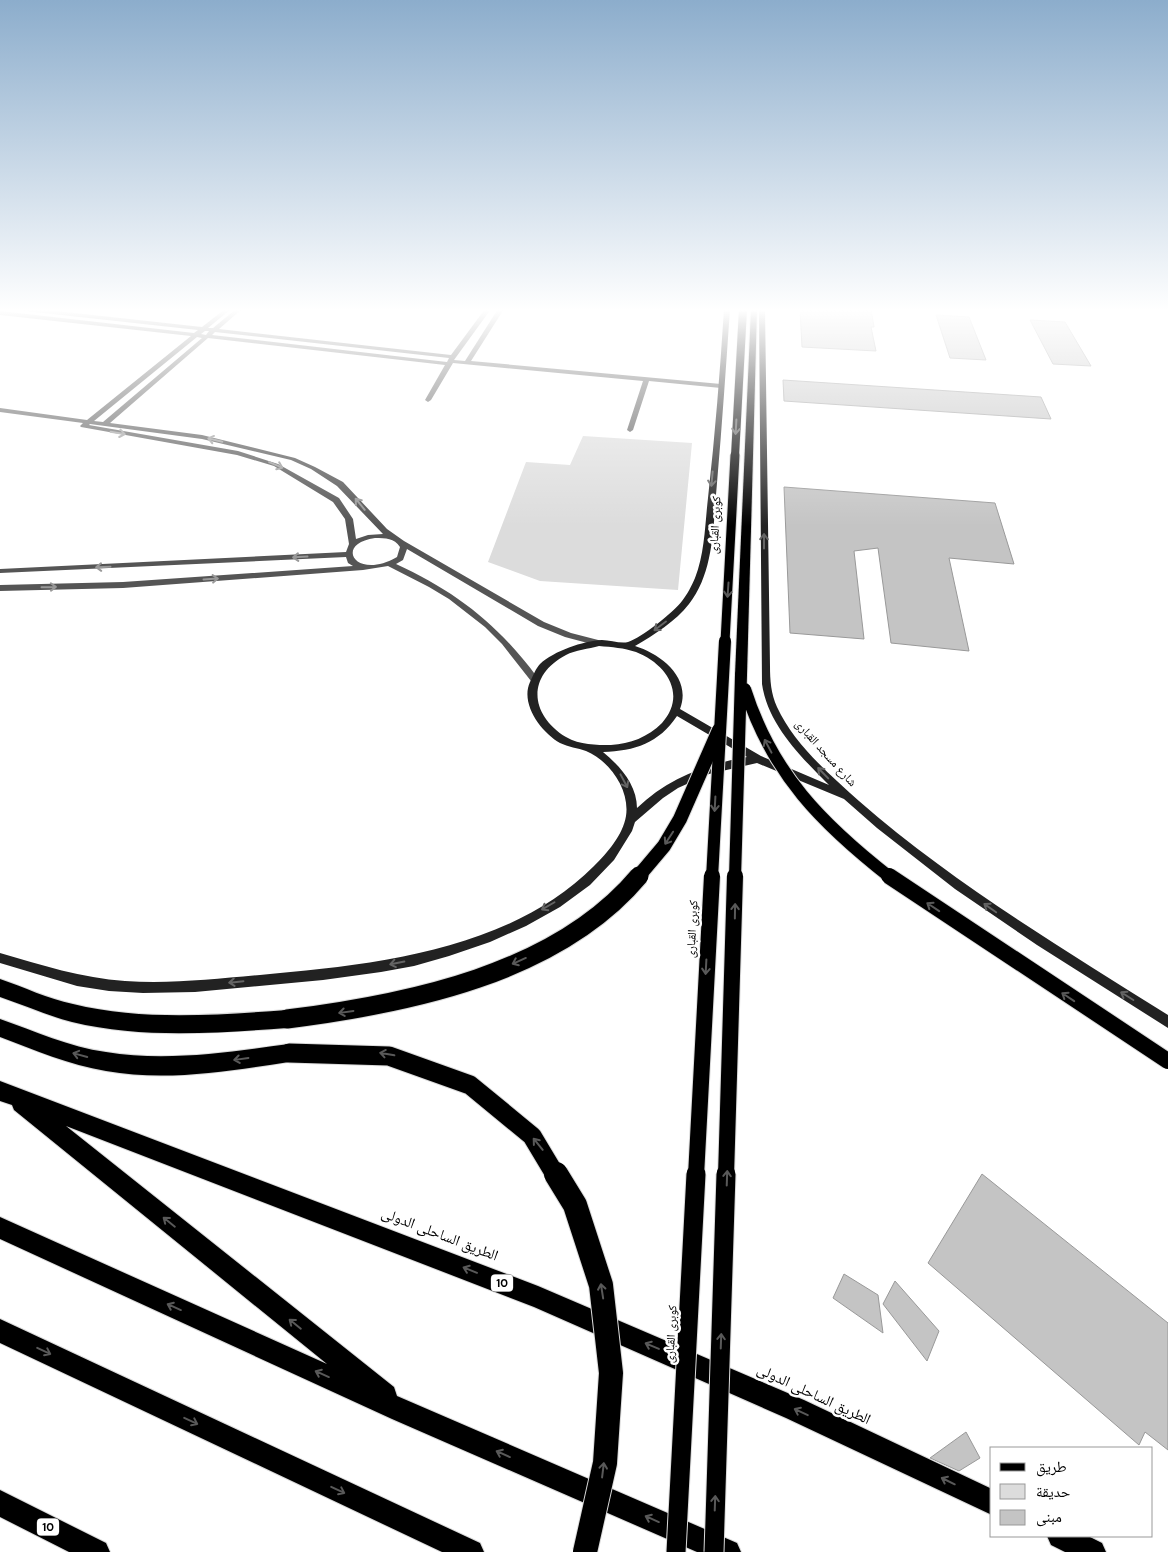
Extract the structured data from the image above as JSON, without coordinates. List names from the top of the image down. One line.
{"streets":{"highway":["الطريق الساحلى الدولى","10"],"main road":["كوبرى القبارى"],"street":["شارع مسجد القبارى"]},"one_way":["شارع مسجد القبارى"],"legend":["طريق","حديقة","مبنى"]}
